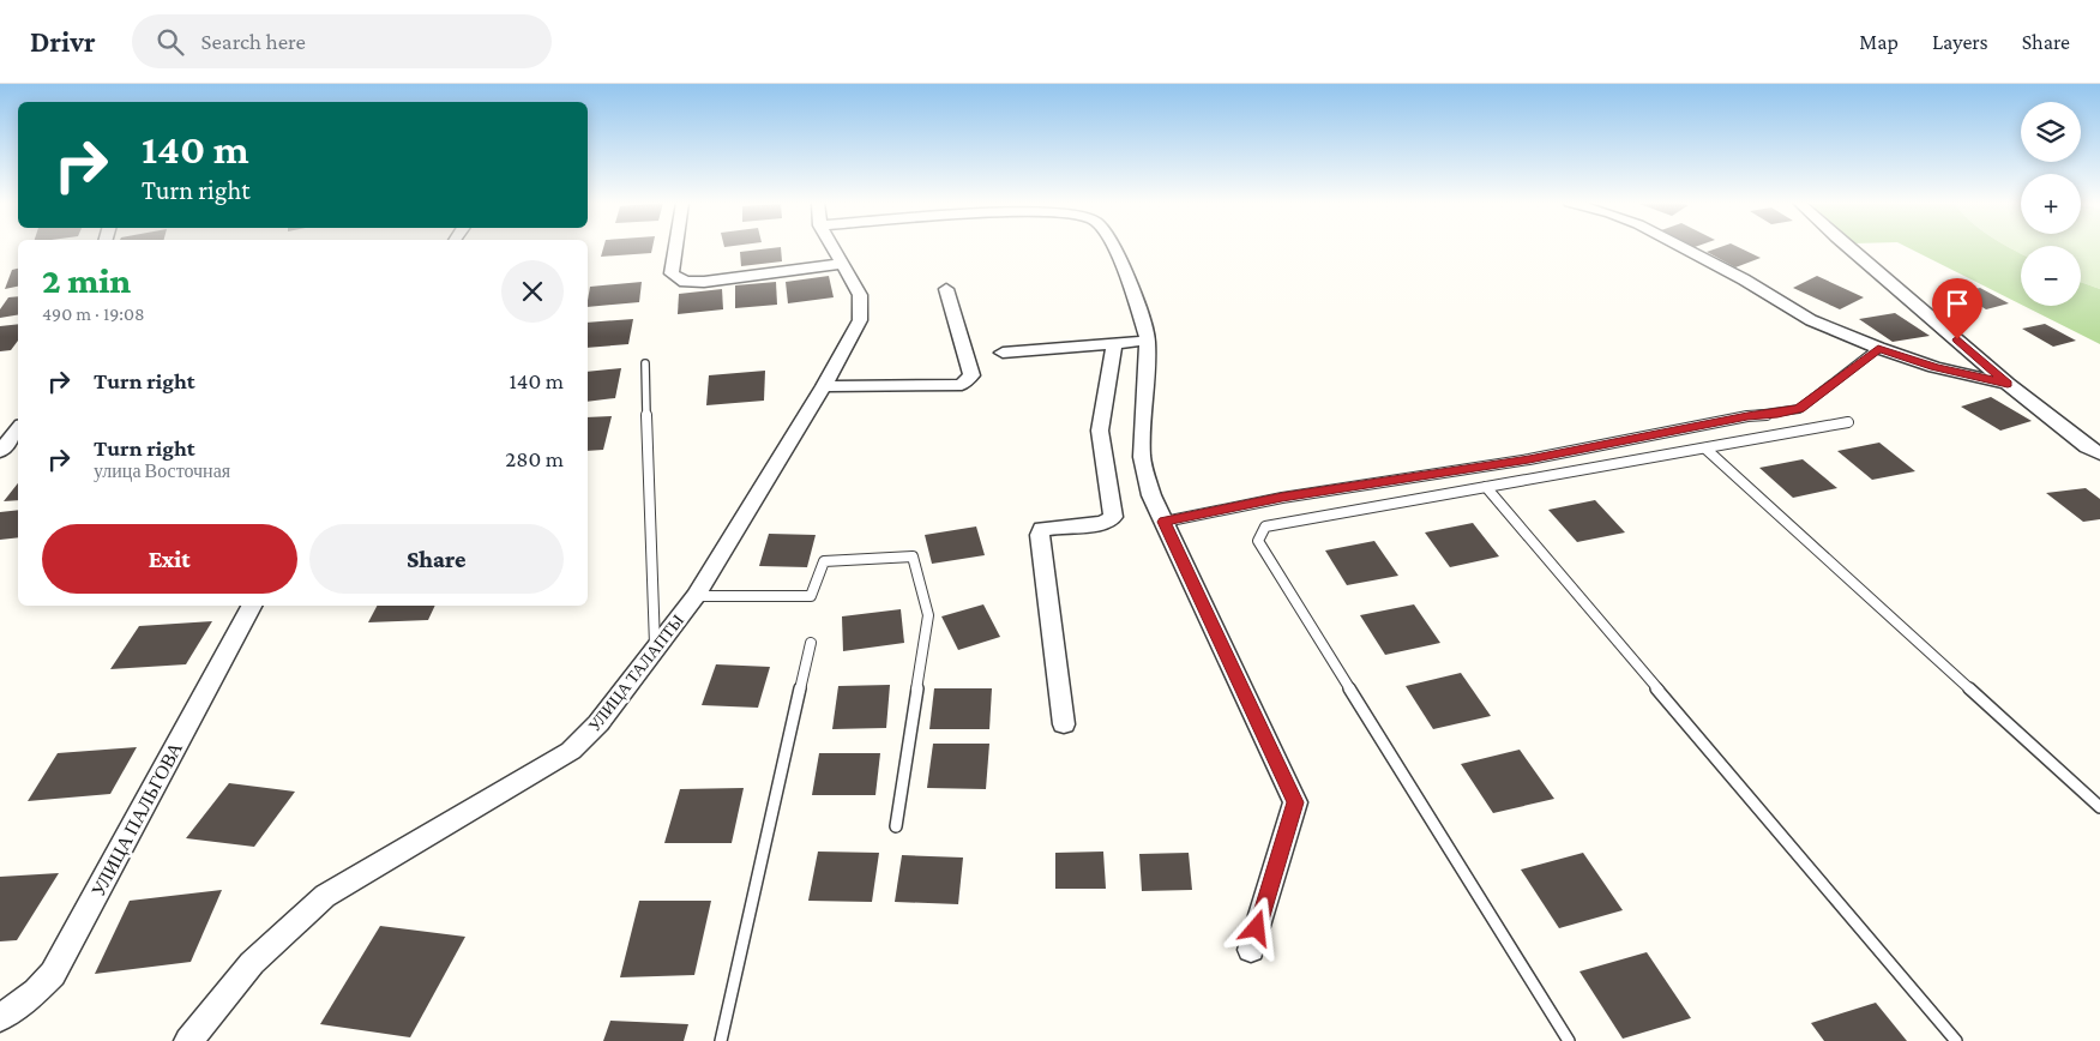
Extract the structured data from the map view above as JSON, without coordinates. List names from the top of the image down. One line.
{"streets":{"street":["УЛИЦА ТАЛАПТЫ","УЛИЦА ПАЛЬГОВА"]},"page":{"header":"Drivr","search":"Search here","nav":["Map","Layers","Share"],"map_buttons":["+","−"],"turn":["140 m","Turn right"],"heading":["2 min","490 m · 19:08"],"list":[{"name":"Turn right","value":"140 m"},{"name":"Turn right","note":"улица Восточная","value":"280 m"}],"buttons":["Exit","Share"]}}
